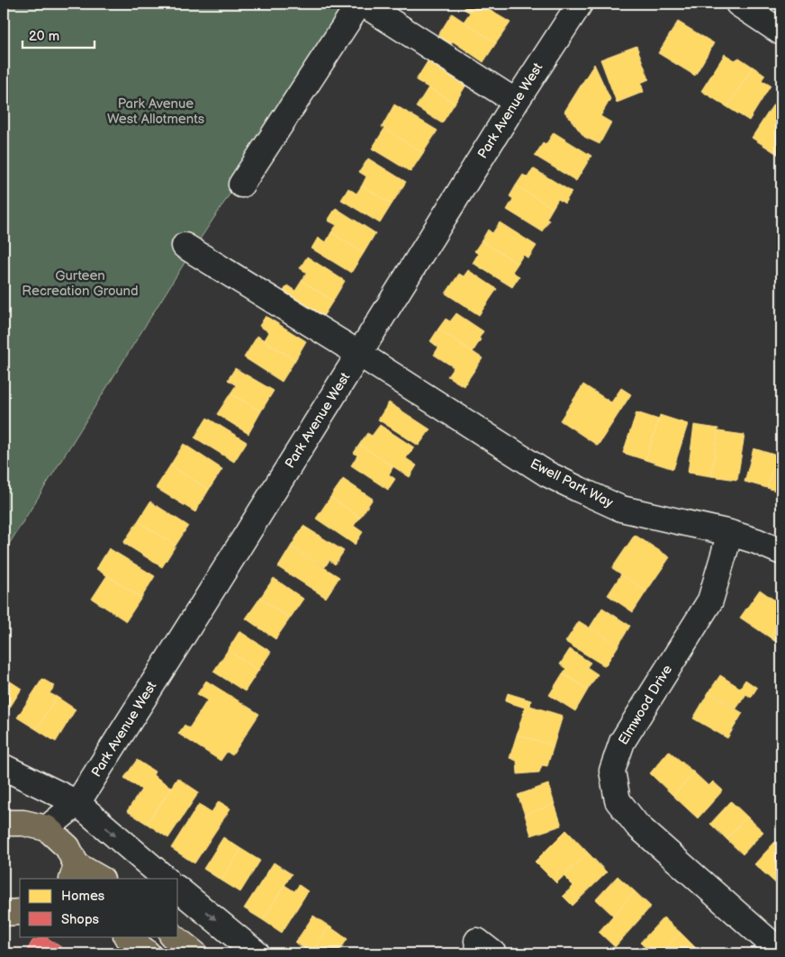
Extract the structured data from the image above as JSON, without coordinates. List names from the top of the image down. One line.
{"streets":{"street":["Park Avenue West","Ewell Park Way","Elmwood Drive"]},"crossings":[["Park Avenue West","Ewell Park Way"],["Ewell Park Way","Elmwood Drive"]],"parks":["Park Avenue West Allotments","Gurteen Recreation Ground"],"legend":["Homes","Shops"],"scale_bar":"20 m"}
